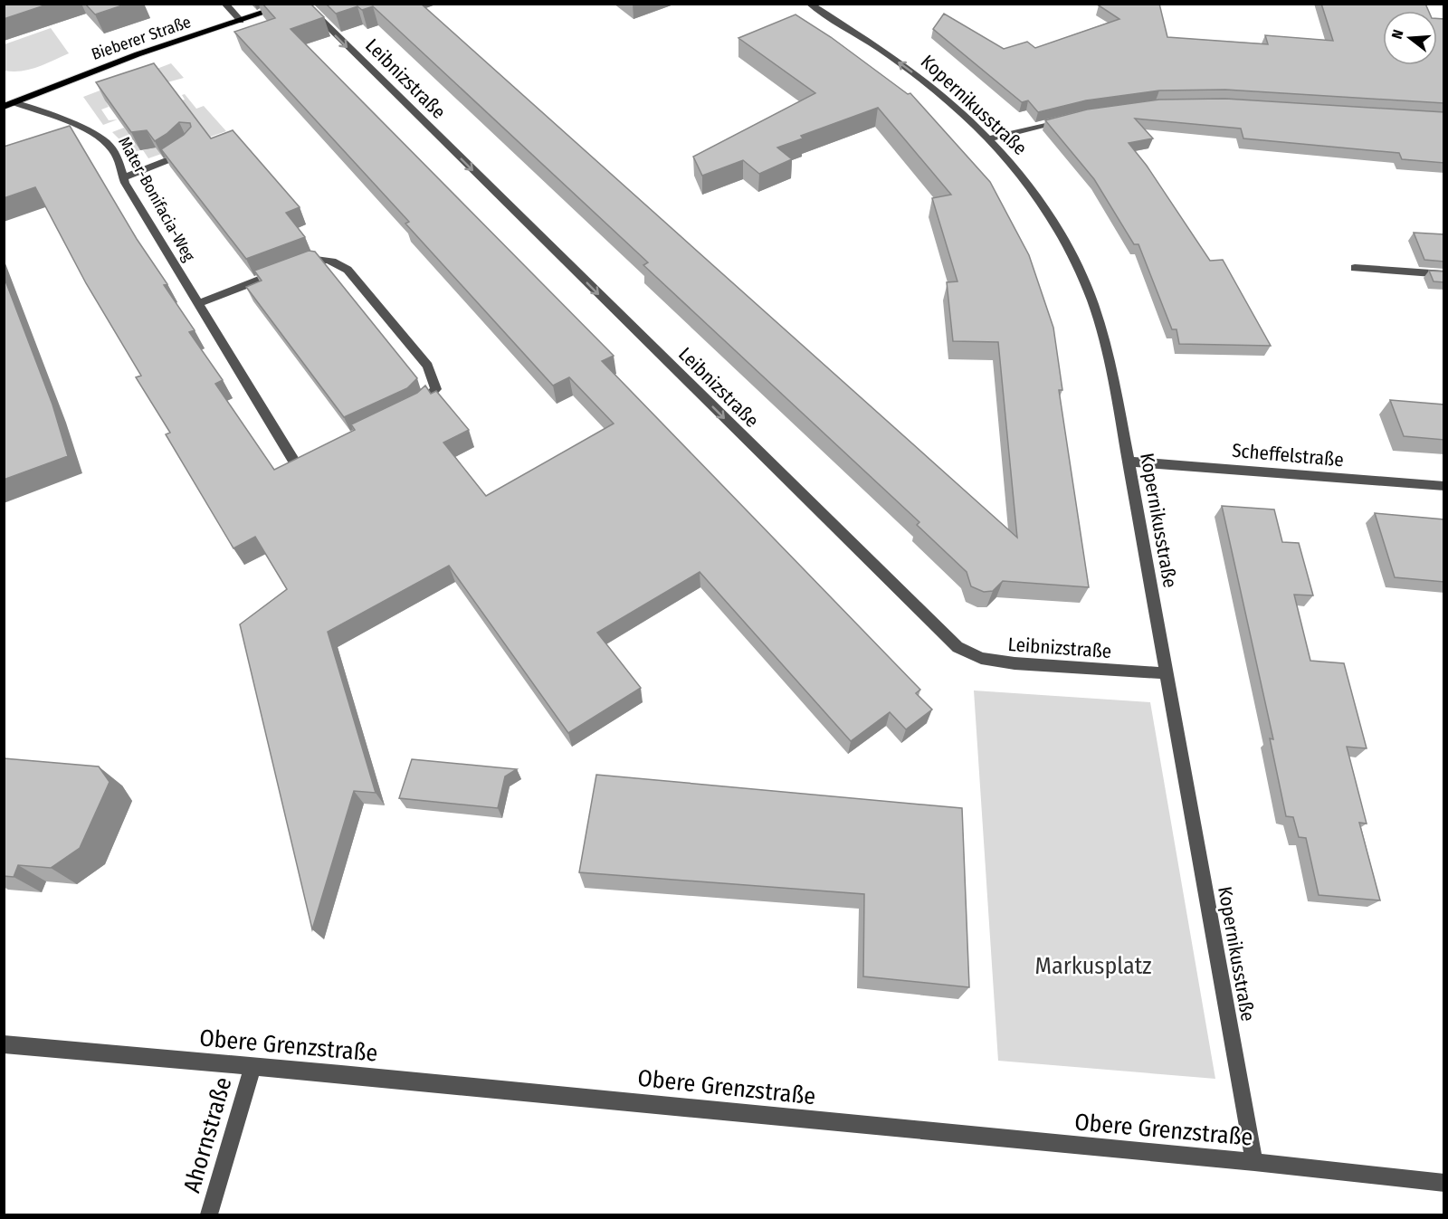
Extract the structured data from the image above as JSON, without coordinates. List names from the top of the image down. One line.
{"streets":{"main road":["Bieberer Straße"],"street":["Leibnizstraße","Kopernikusstraße","Mater-Bonifacia-Weg","Scheffelstraße","Obere Grenzstraße","Ahornstraße"]},"crossings":[["Bieberer Straße","Mater-Bonifacia-Weg"],["Leibnizstraße","Kopernikusstraße"],["Kopernikusstraße","Scheffelstraße"],["Kopernikusstraße","Obere Grenzstraße"],["Obere Grenzstraße","Ahornstraße"]],"one_way":["Leibnizstraße"],"parks":["Markusplatz"],"north":"left"}
